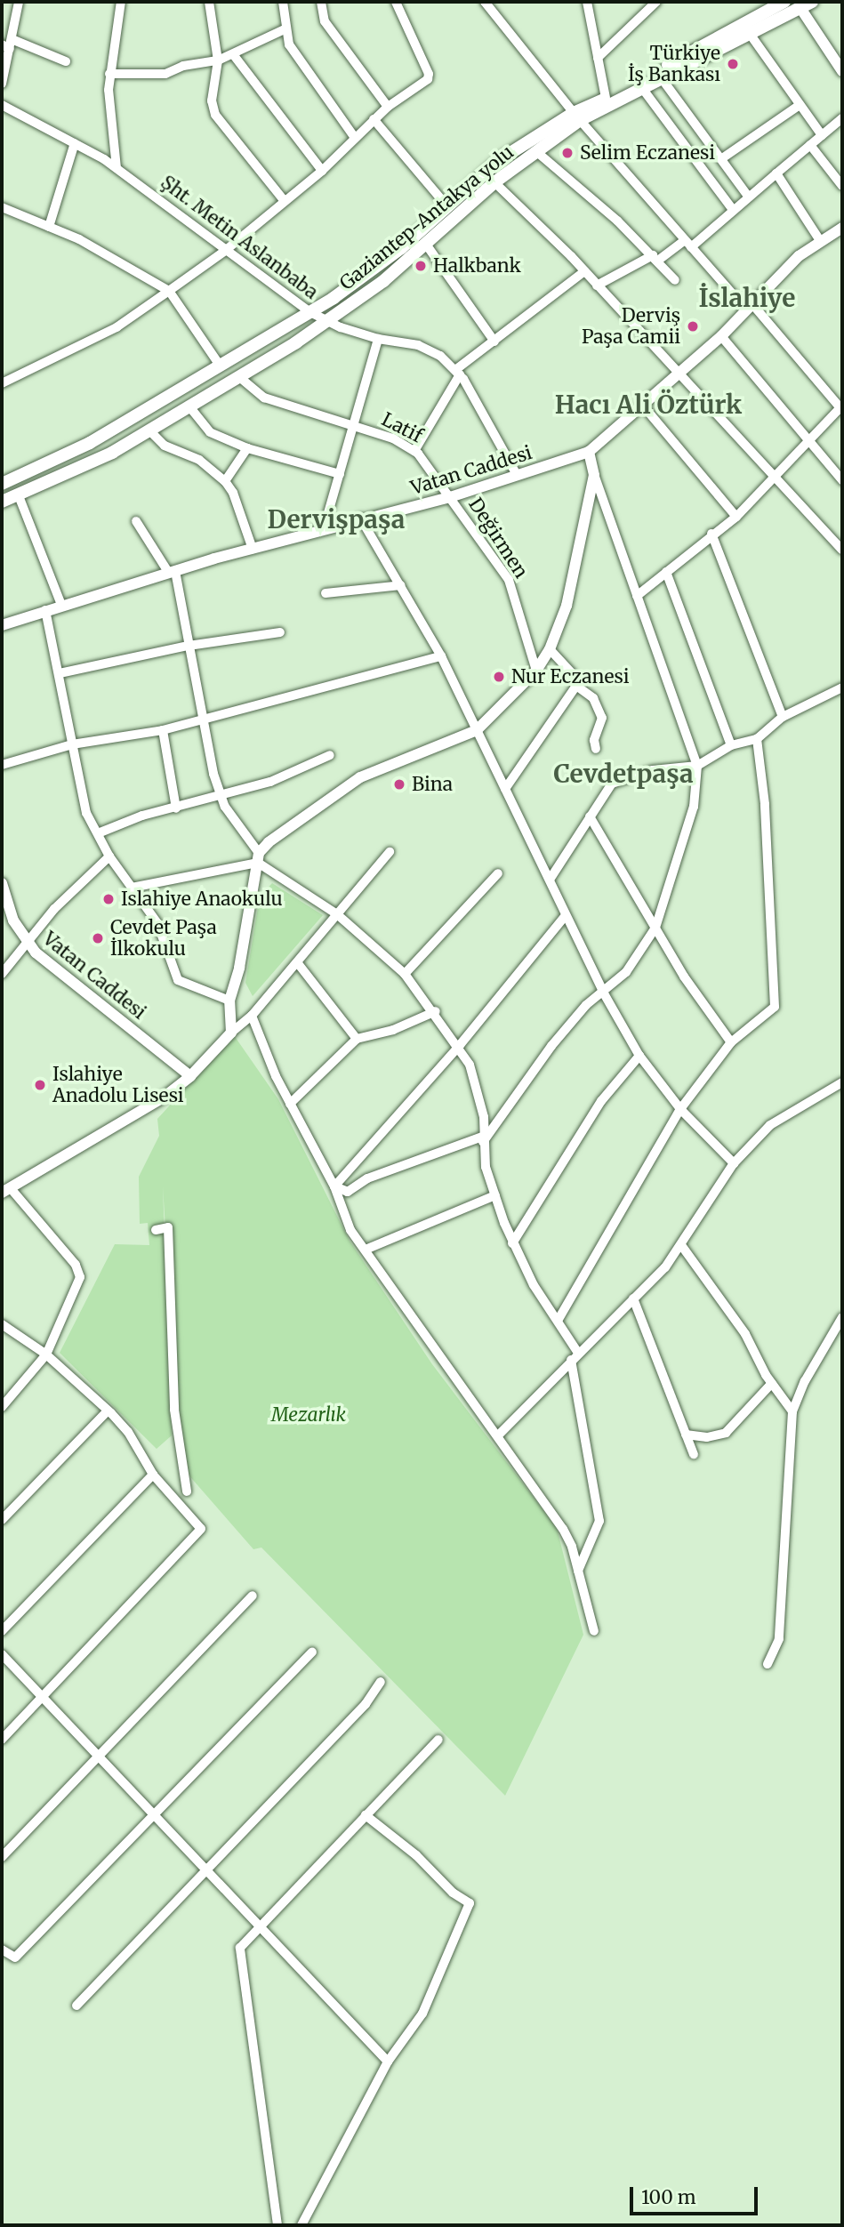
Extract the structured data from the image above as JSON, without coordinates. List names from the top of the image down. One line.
{"streets":{"main road":["Gaziantep-Antakya yolu"],"street":["Şht. Metin Aslanbaba","Latif","Vatan Caddesi","Değirmen"]},"crossings":[["Gaziantep-Antakya yolu","Şht. Metin Aslanbaba"],["Gaziantep-Antakya yolu","Latif"],["Şht. Metin Aslanbaba","Vatan Caddesi"],["Latif","Vatan Caddesi"],["Latif","Değirmen"],["Vatan Caddesi","Değirmen"]],"districts":["İslahiye","Hacı Ali Öztürk","Dervişpaşa","Cevdetpaşa"],"parks":["Mezarlık"],"places":["Türkiye İş Bankası","Selim Eczanesi","Halkbank","Derviş Paşa Camii","Nur Eczanesi","Bina","Islahiye Anaokulu","Cevdet Paşa İlkokulu","Islahiye Anadolu Lisesi"],"scale_bar":"100 m"}
